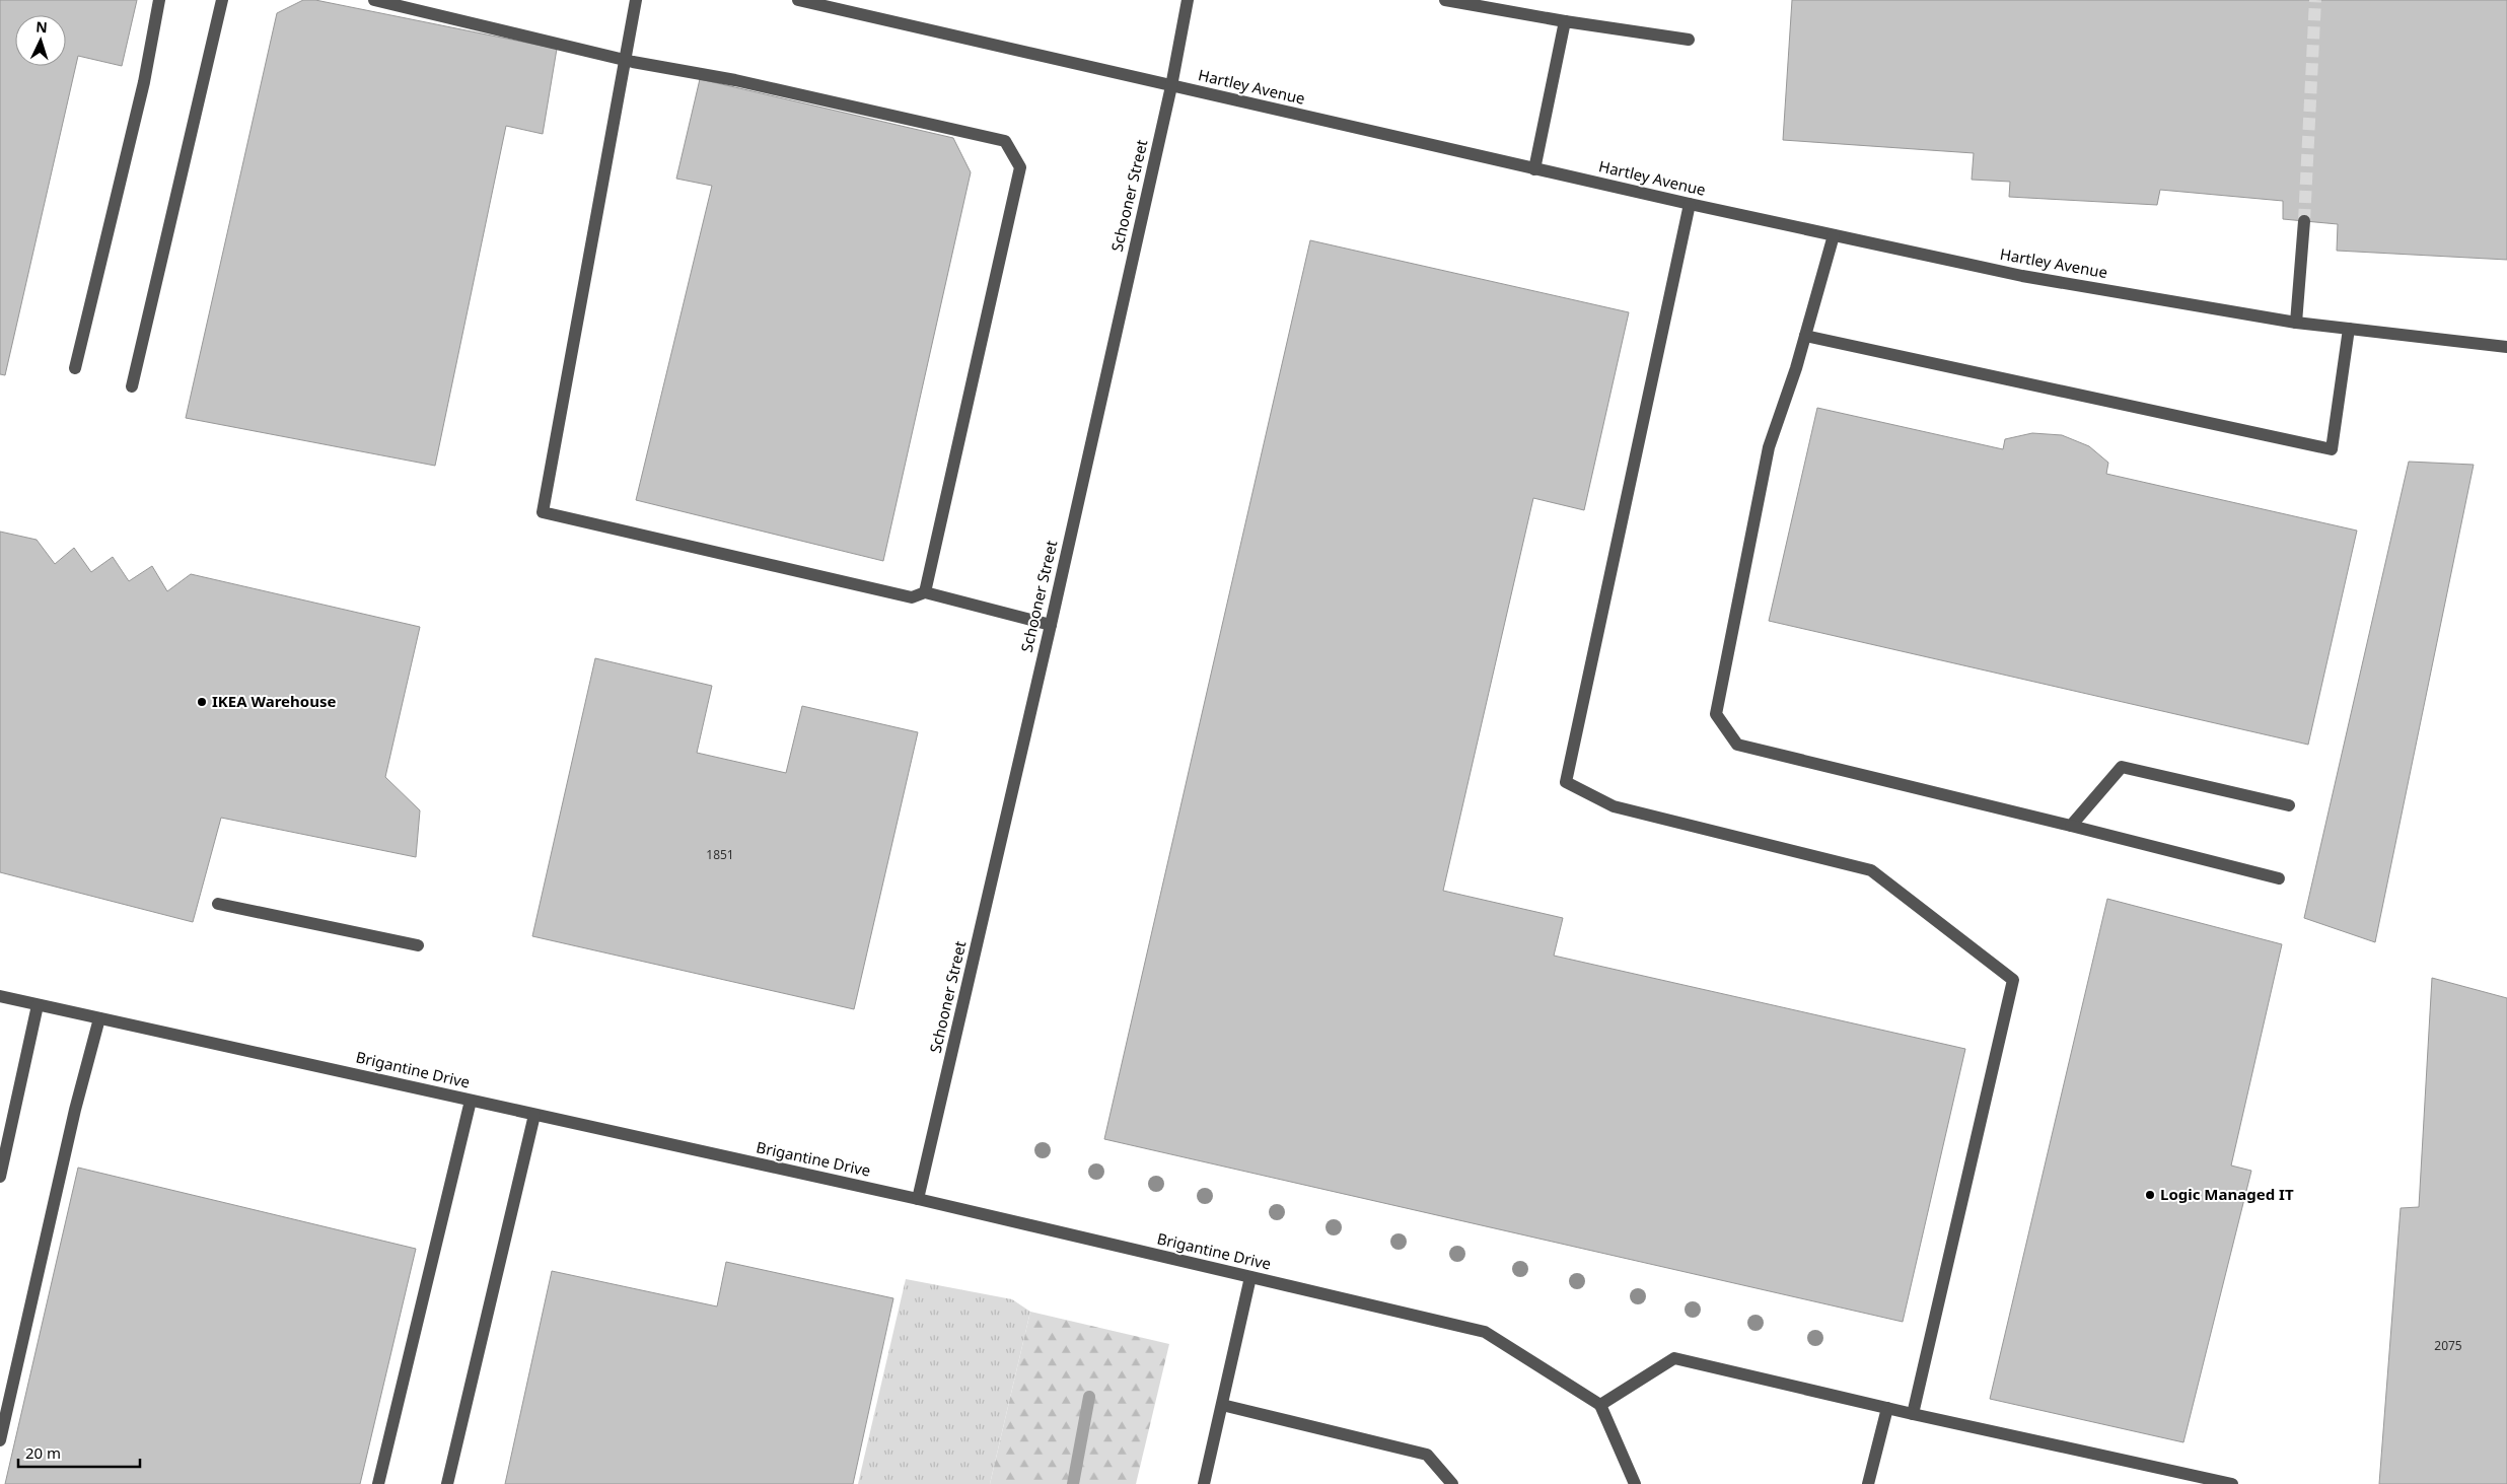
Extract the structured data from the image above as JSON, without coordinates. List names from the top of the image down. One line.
{"streets":{"street":["Hartley Avenue","Schooner Street","Brigantine Drive"]},"crossings":[["Hartley Avenue","Schooner Street"],["Schooner Street","Brigantine Drive"]],"places":["IKEA Warehouse","Logic Managed IT"],"house_numbers":["1851","2075"],"scale_bar":"20 m","north":"top"}
